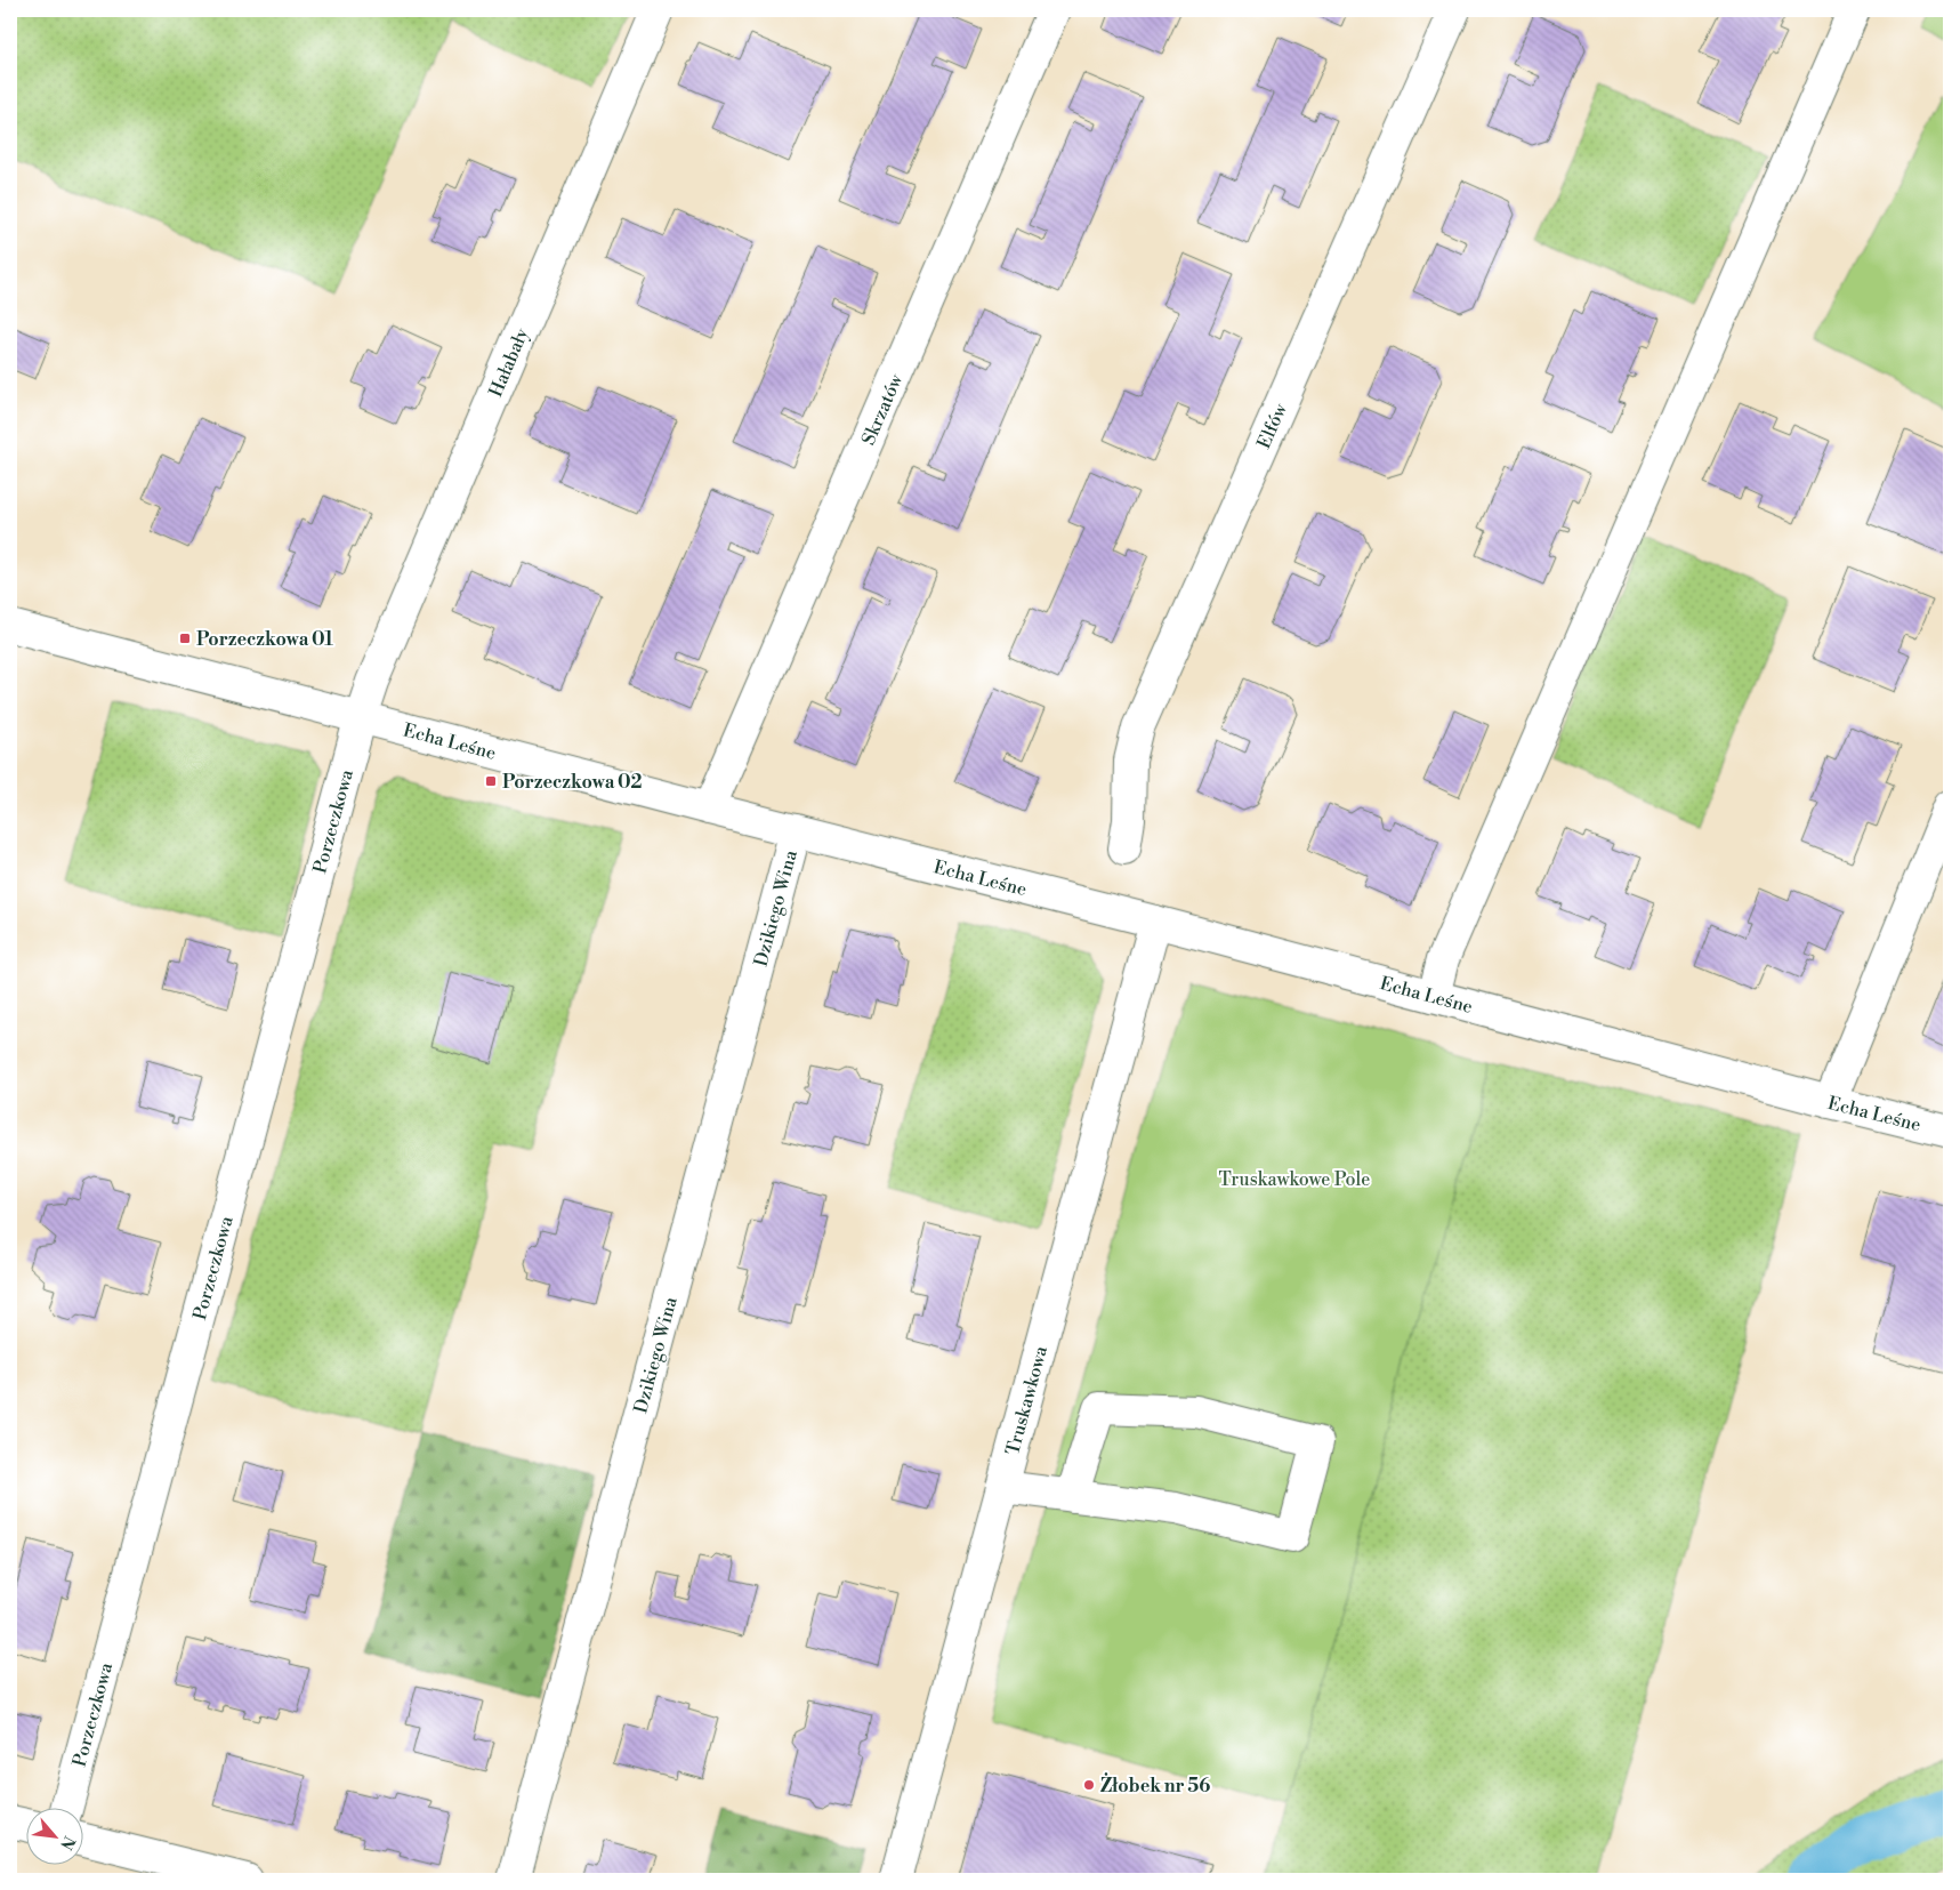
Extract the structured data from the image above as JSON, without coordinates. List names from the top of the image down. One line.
{"streets":{"street":["Hałabały","Skrzatów","Elfów","Echa Leśne","Porzeczkowa","Dzikiego Wina","Truskawkowa"]},"crossings":[["Hałabały","Echa Leśne"],["Hałabały","Porzeczkowa"],["Skrzatów","Echa Leśne"],["Echa Leśne","Porzeczkowa"],["Echa Leśne","Dzikiego Wina"],["Echa Leśne","Truskawkowa"]],"parks":["Truskawkowe Pole"],"places":{"transit":["Porzeczkowa 01","Porzeczkowa 02"],"other":["Żłobek nr 56"]},"north":"bottom right"}
